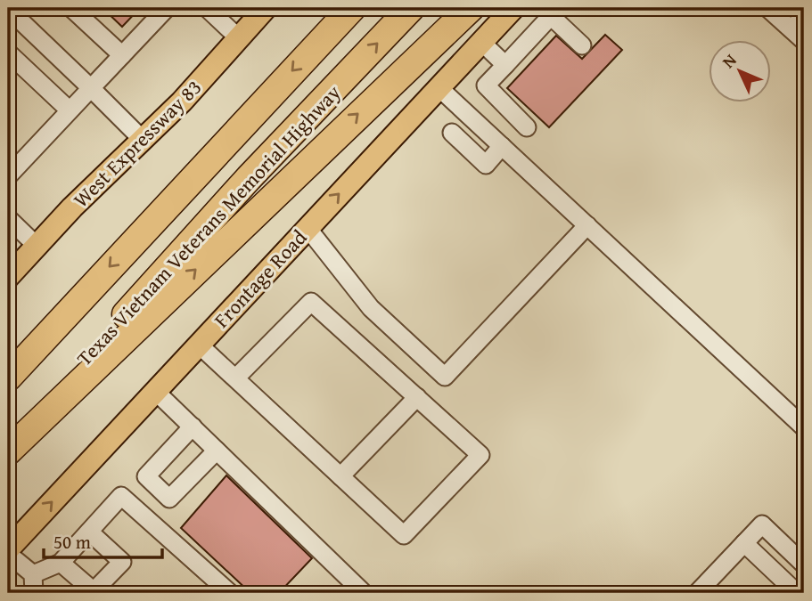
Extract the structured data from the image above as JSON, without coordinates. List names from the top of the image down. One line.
{"streets":{"highway":["Texas Vietnam Veterans Memorial Highway"],"main road":["West Expressway 83","Frontage Road"]},"one_way":["Frontage Road"],"scale_bar":"50 m","north":"top left"}
